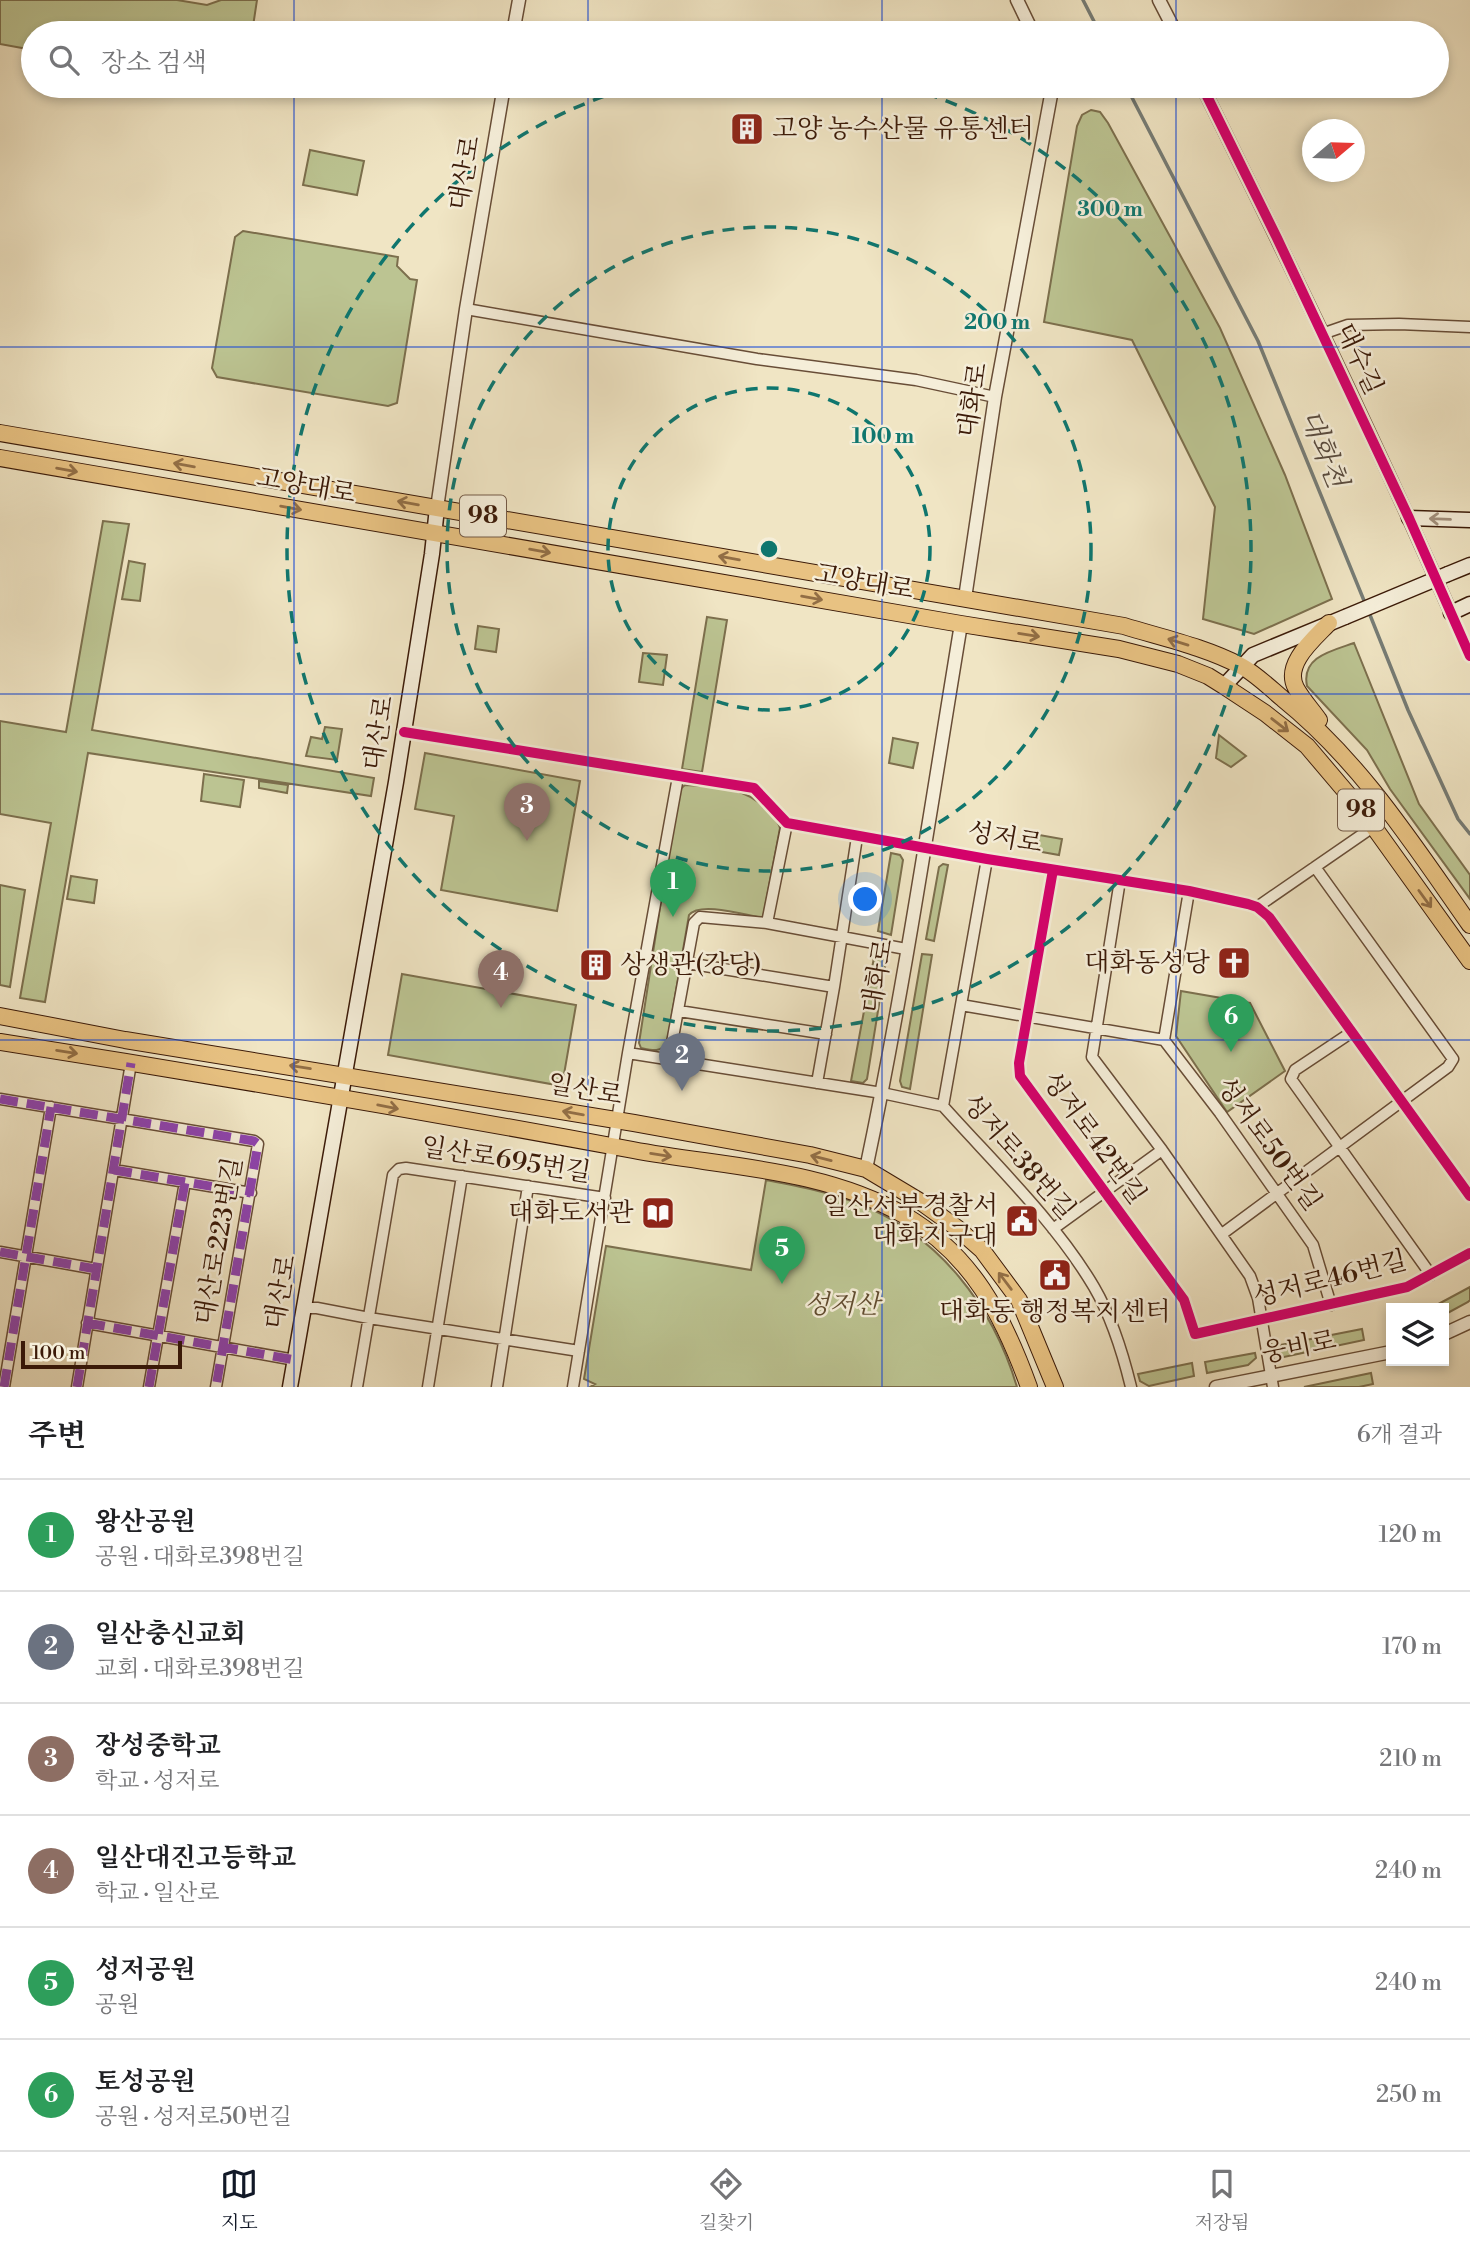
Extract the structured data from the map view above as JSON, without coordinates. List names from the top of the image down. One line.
{"streets":{"main road":["대산로","고양대로","98","일산로"],"street":["대수길","대화로","성저로","성저로42번길","성저로50번길","성저로38번길","일산로695번길","대산로223번길","성저로46번길","웅비로"]},"crossings":[["대산로","고양대로"],["대산로","일산로"],["대산로","대산로223번길"],["대화로","고양대로"],["대화로","성저로"],["대화로","일산로"],["성저로","성저로42번길"],["성저로","성저로38번길"],["성저로","성저로46번길"],["일산로","일산로695번길"],["성저로42번길","성저로46번길"],["성저로50번길","성저로46번길"]],"water":["대화천"],"parks":["성저산"],"places":{"building":["고양 농수산물 유통센터","상생관(강당)"],"church":["대화동성당"],"library":["대화도서관"],"public building":["일산서부경찰서 대화지구대","대화동 행정복지센터"]},"scale_bar":"100 m","north":"right","page":{"search":"장소 검색","pins":["3","1","4","6","2","5"],"scale":"100 m","heading":["주변","6개 결과"],"list":[{"mark":"1","name":"왕산공원","note":"공원 · 대화로398번길","value":"120 m"},{"mark":"2","name":"일산충신교회","note":"교회 · 대화로398번길","value":"170 m"},{"mark":"3","name":"장성중학교","note":"학교 · 성저로","value":"210 m"},{"mark":"4","name":"일산대진고등학교","note":"학교 · 일산로","value":"240 m"},{"mark":"5","name":"성저공원","note":"공원","value":"240 m"},{"mark":"6","name":"토성공원","note":"공원 · 성저로50번길","value":"250 m"}],"nav":["지도","길찾기","저장됨"]},"rings":["300 m","200 m","100 m"]}
